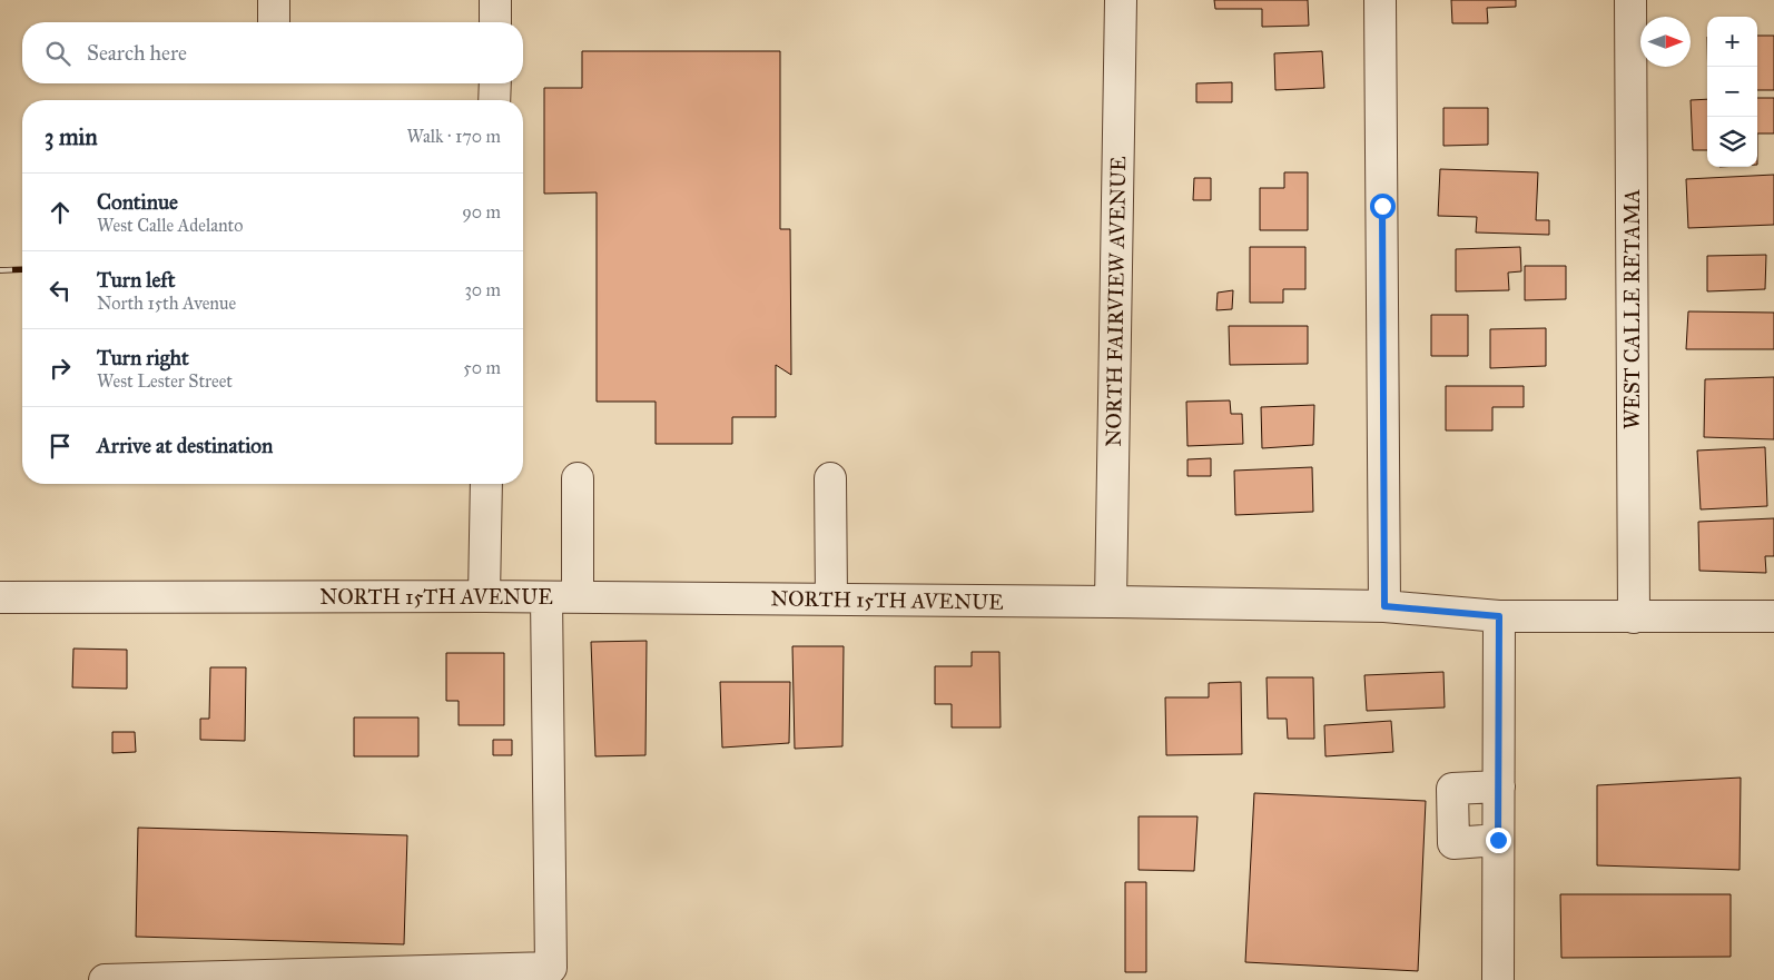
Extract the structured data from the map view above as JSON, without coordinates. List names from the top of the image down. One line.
{"streets":{"street":["NORTH FAIRVIEW AVENUE","WEST CALLE RETAMA","NORTH 15TH AVENUE"]},"crossings":[["NORTH FAIRVIEW AVENUE","NORTH 15TH AVENUE"],["WEST CALLE RETAMA","NORTH 15TH AVENUE"]],"north":"right","page":{"map_buttons":["+","−"],"search":"Search here","heading":["3 min","Walk · 170 m"],"list":[["Continue","West Calle Adelanto","90 m"],["Turn left","North 15th Avenue","30 m"],["Turn right","West Lester Street","50 m"],"Arrive at destination"]}}
